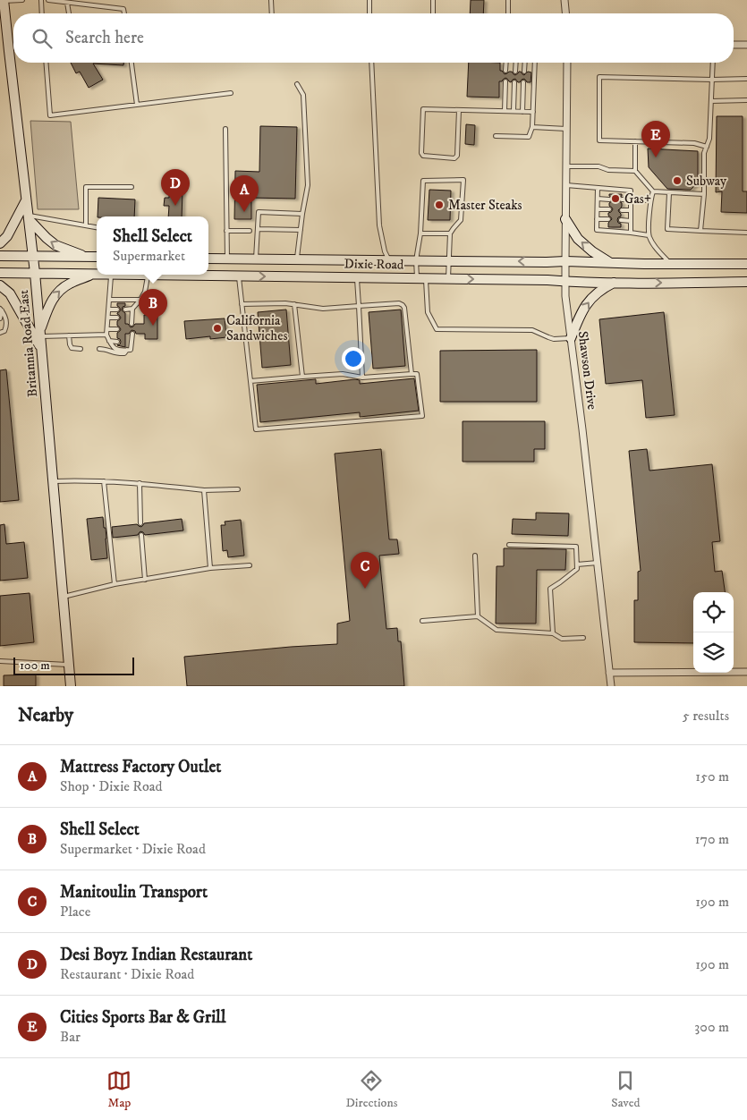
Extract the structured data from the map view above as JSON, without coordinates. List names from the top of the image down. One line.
{"streets":{"main road":["Dixie Road","Britannia Road East"],"street":["Shawson Drive"]},"crossings":[["Dixie Road","Britannia Road East"],["Dixie Road","Shawson Drive"]],"places":["Subway","Gas+","Master Steaks","California Sandwiches"],"scale_bar":"100 m","page":{"search":"Search here","pins":["E","D","A","B","C"],"popup":["Shell Select","Supermarket"],"scale":"100 m","heading":["Nearby","5 results"],"list":[{"mark":"A","name":"Mattress Factory Outlet","note":"Shop · Dixie Road","value":"150 m"},{"mark":"B","name":"Shell Select","note":"Supermarket · Dixie Road","value":"170 m"},{"mark":"C","name":"Manitoulin Transport","note":"Place","value":"190 m"},{"mark":"D","name":"Desi Boyz Indian Restaurant","note":"Restaurant · Dixie Road","value":"190 m"},{"mark":"E","name":"Cities Sports Bar & Grill","note":"Bar","value":"300 m"}],"nav":["Map","Directions","Saved"]}}
